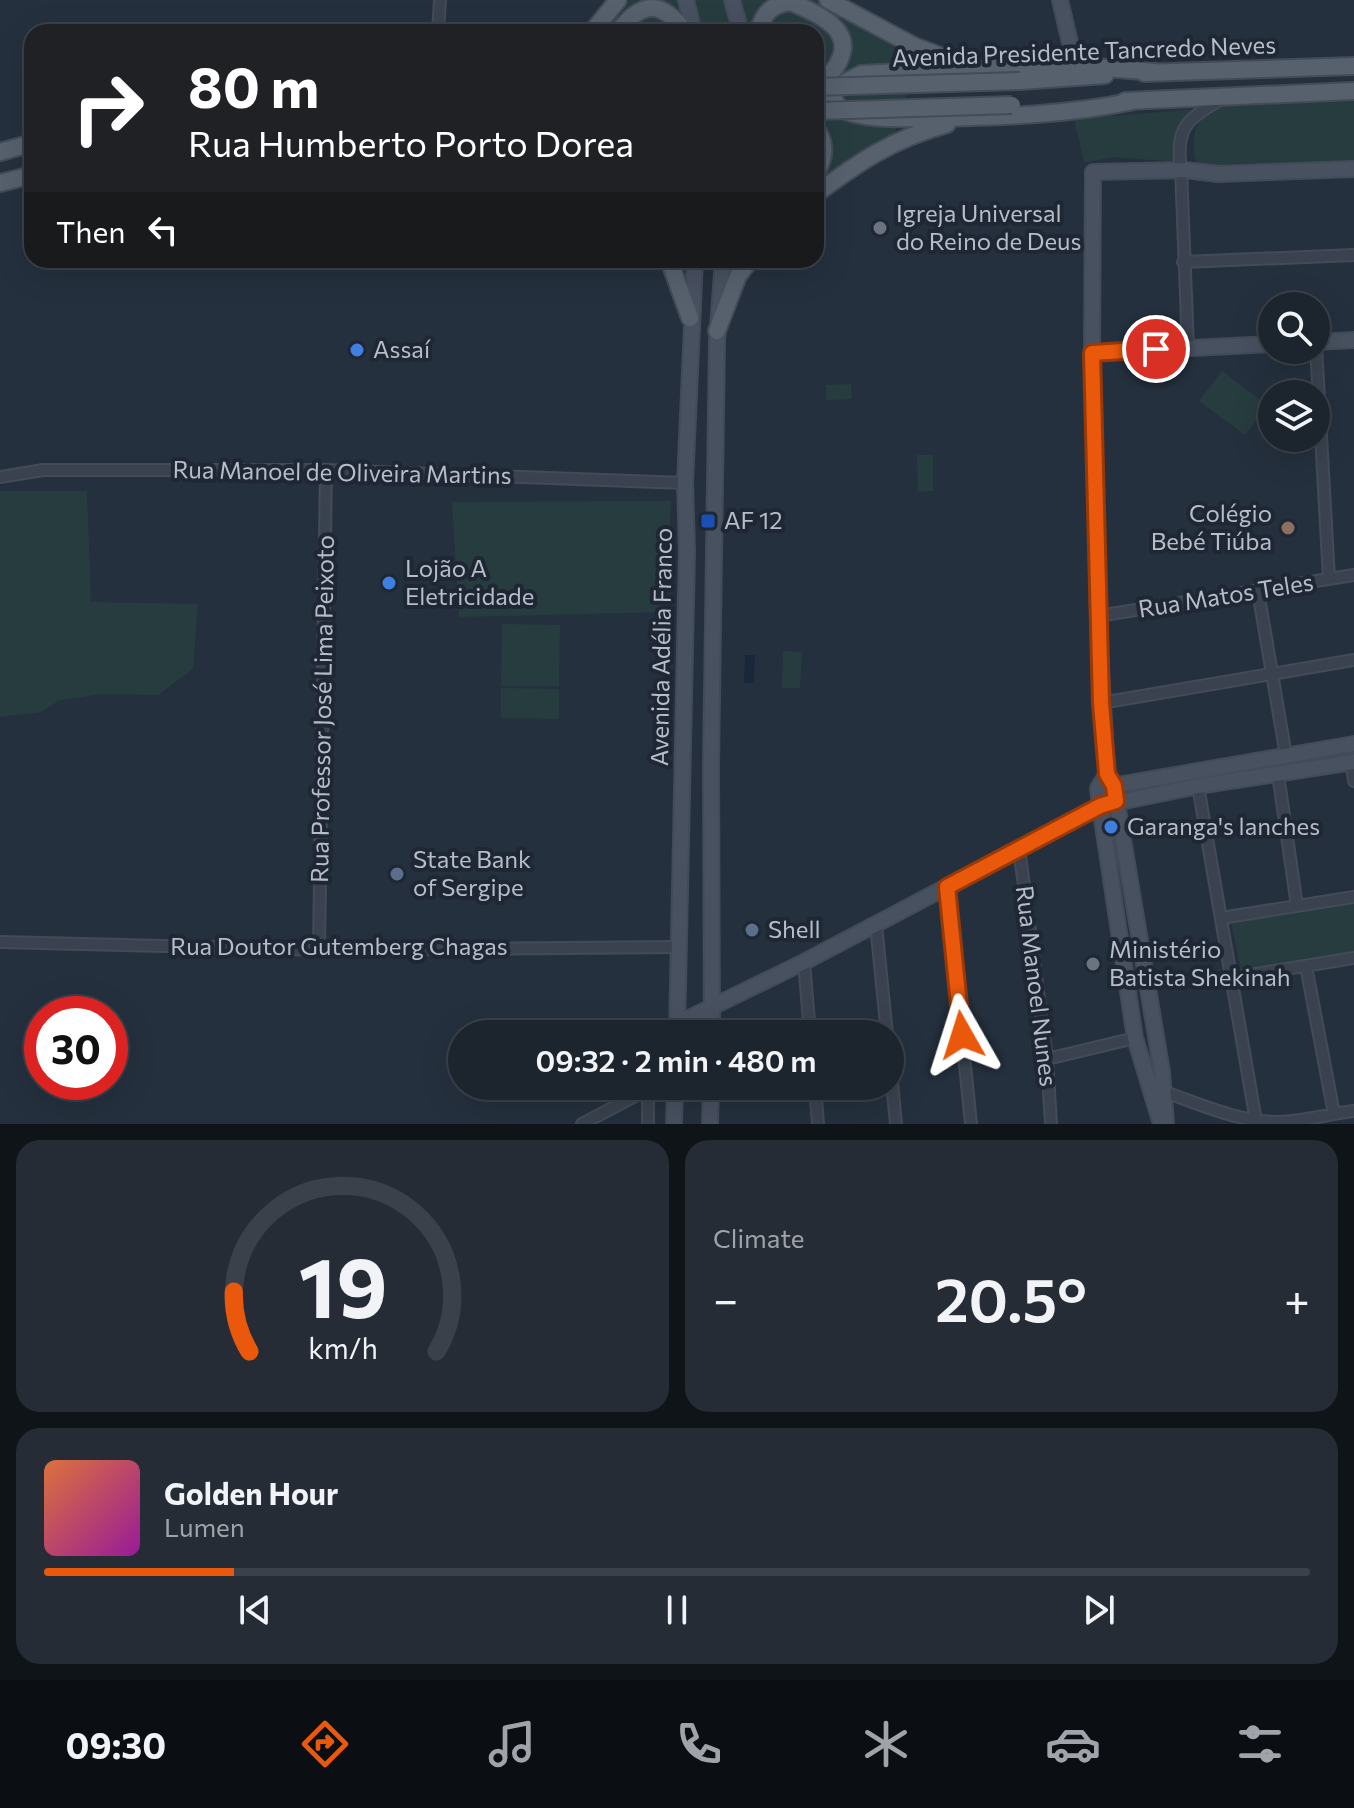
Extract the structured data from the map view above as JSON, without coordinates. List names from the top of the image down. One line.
{"streets":{"main road":["Avenida Presidente Tancredo Neves"],"street":["Rua Manoel de Oliveira Martins","Rua Matos Teles","Avenida Adélia Franco","Rua Professor José Lima Peixoto","Rua Doutor Gutemberg Chagas","Rua Manoel Nunes"]},"crossings":[["Rua Manoel de Oliveira Martins","Avenida Adélia Franco"],["Rua Manoel de Oliveira Martins","Rua Professor José Lima Peixoto"],["Avenida Adélia Franco","Rua Doutor Gutemberg Chagas"],["Rua Professor José Lima Peixoto","Rua Doutor Gutemberg Chagas"]],"places":{"other":["Igreja Universal do Reino de Deus","Assaí","Colégio Bebé Tiúba","Lojão A Eletricidade","Garanga's lanches","State Bank of Sergipe","Shell","Ministério Batista Shekinah"],"transit":["AF 12"]},"page":{"turn":["80 m","Rua Humberto Porto Dorea"],"then":"Then","limit":"30","trip":"09:32 · 2 min · 480 m","tile":"Climate","heat":["−","20.5°","+"],"song":["Golden Hour","Lumen"],"tabs":"09:30","gauge":["19","km/h"]}}
